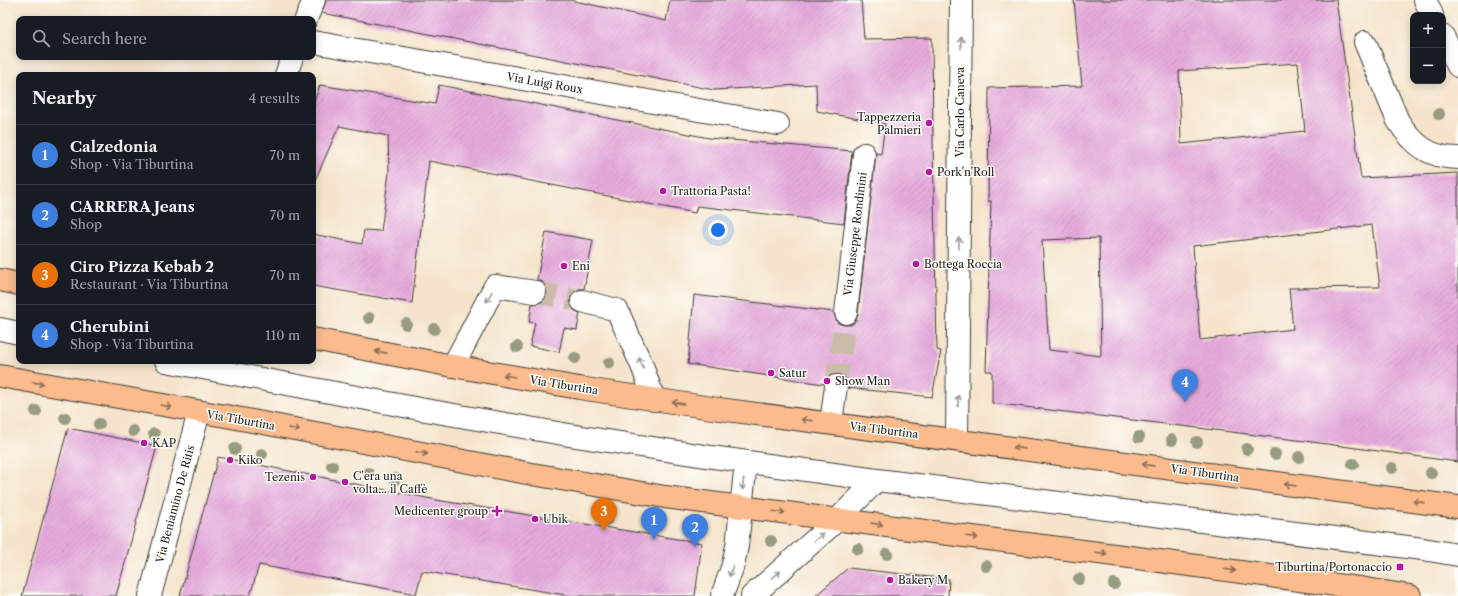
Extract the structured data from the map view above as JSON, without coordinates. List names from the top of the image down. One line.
{"streets":{"main road":["Via Tiburtina"],"street":["Via Luigi Roux","Via Carlo Caneva","Via Giuseppe Rondinini","Via Beniamino De Ritis"]},"crossings":[["Via Carlo Caneva","Via Tiburtina"],["Via Tiburtina","Via Beniamino De Ritis"]],"one_way":["Via Carlo Caneva"],"places":{"other":["Tappezzeria Palmieri","Pork'n'Roll","Trattoria Pasta!","Bottega Roccia","Eni","Satur","Show Man","KAP","Kiko","Tezenis","C'era una volta... il Caffè","Ubik","Bakery M"],"health":["Medicenter group"],"transit":["Tiburtina/Portonaccio"]},"page":{"map_buttons":["+","−"],"search":"Search here","heading":["Nearby","4 results"],"list":[{"mark":"1","name":"Calzedonia","note":"Shop · Via Tiburtina","value":"70 m"},{"mark":"2","name":"CARRERA Jeans","note":"Shop","value":"70 m"},{"mark":"3","name":"Ciro Pizza Kebab 2","note":"Restaurant · Via Tiburtina","value":"70 m"},{"mark":"4","name":"Cherubini","note":"Shop · Via Tiburtina","value":"110 m"}],"pins":["4","3","1","2"]}}
